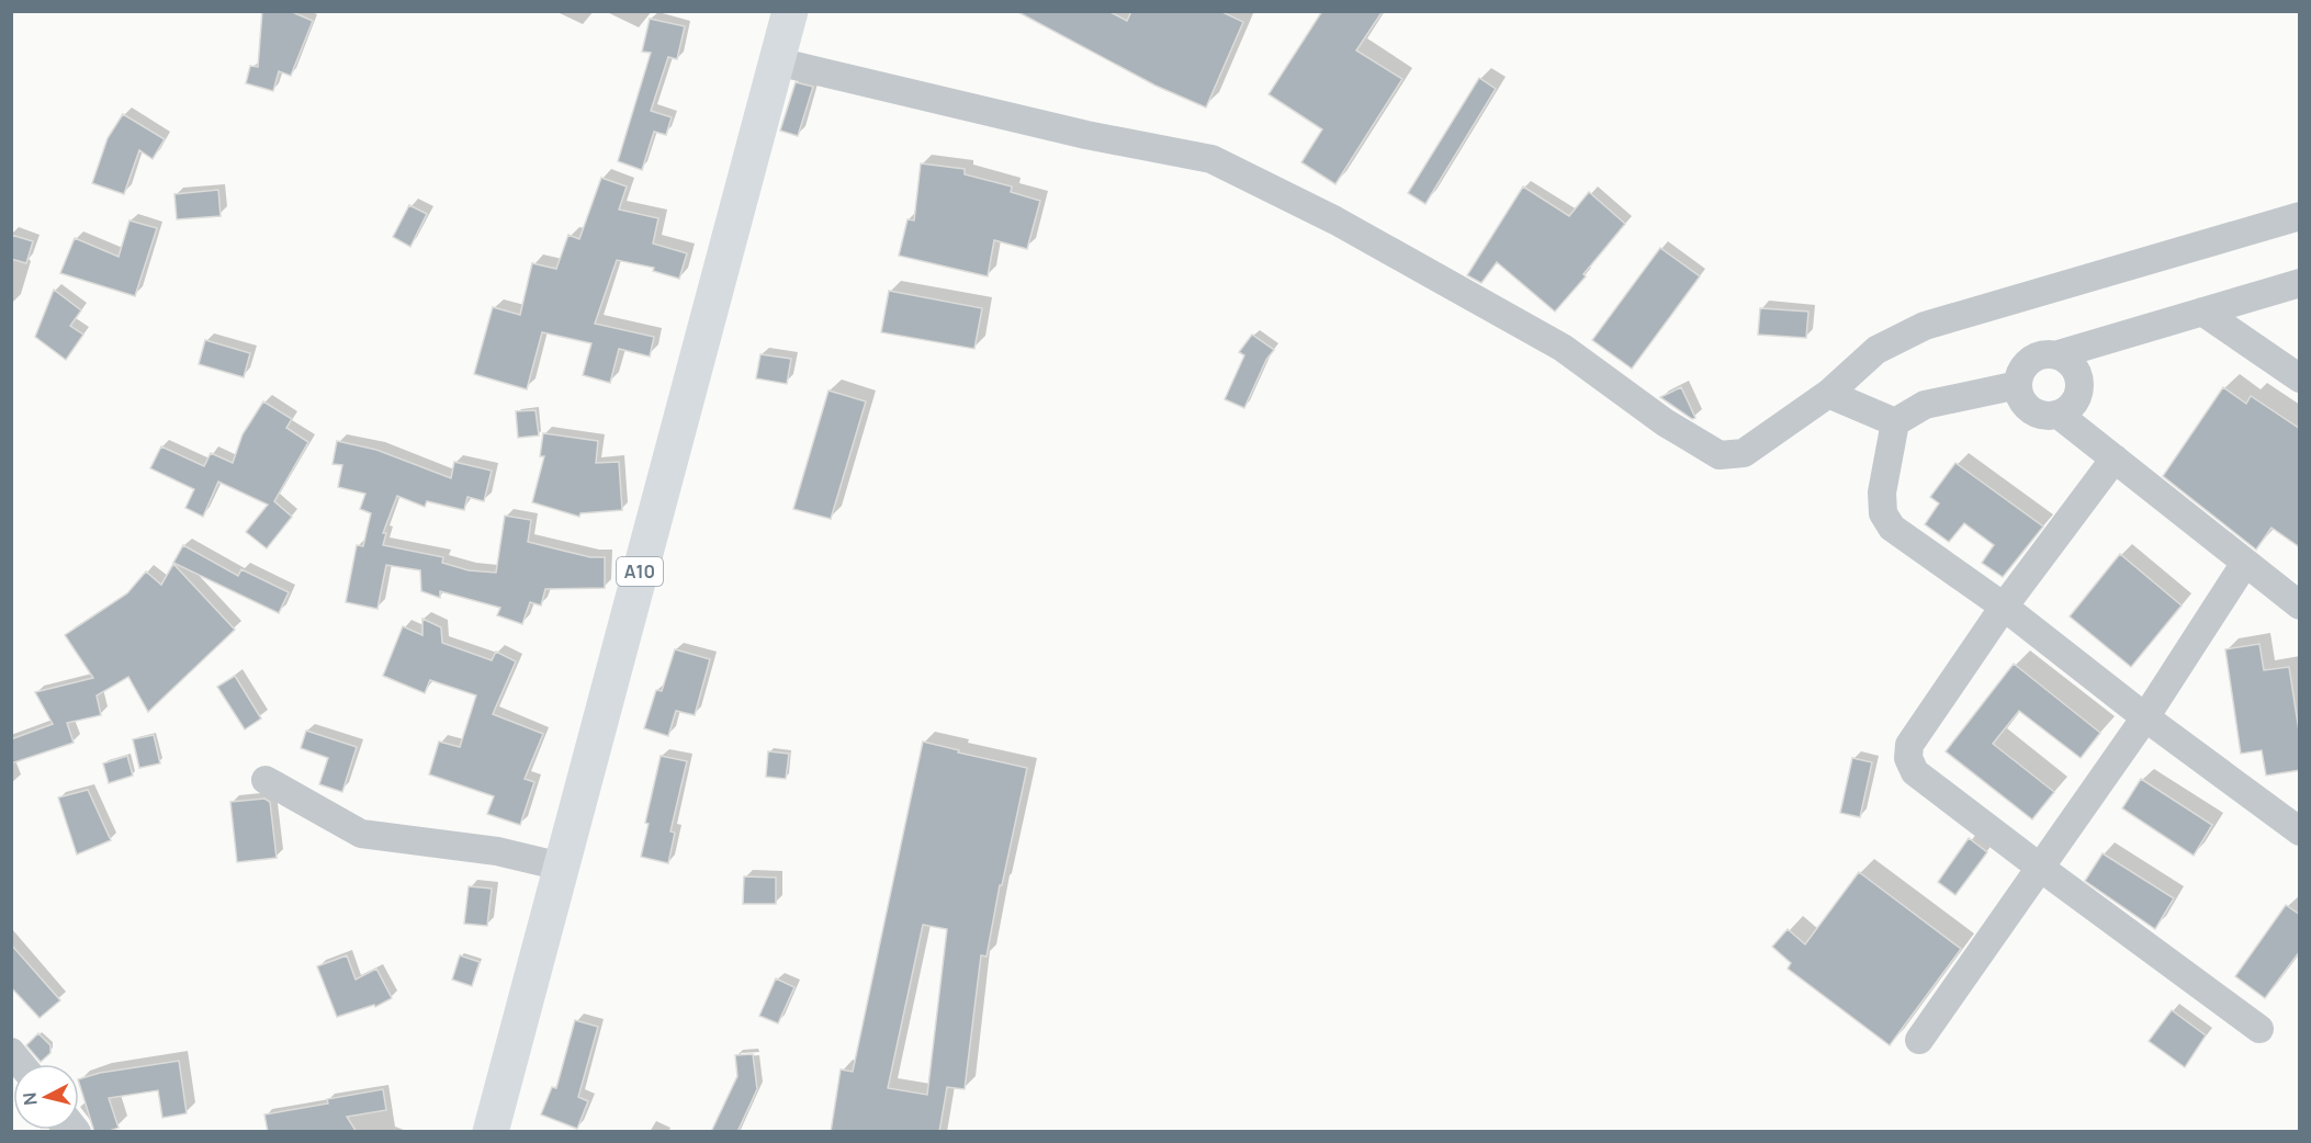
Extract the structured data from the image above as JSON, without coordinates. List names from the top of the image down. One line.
{"streets":{"highway":["A10"]},"north":"left"}
